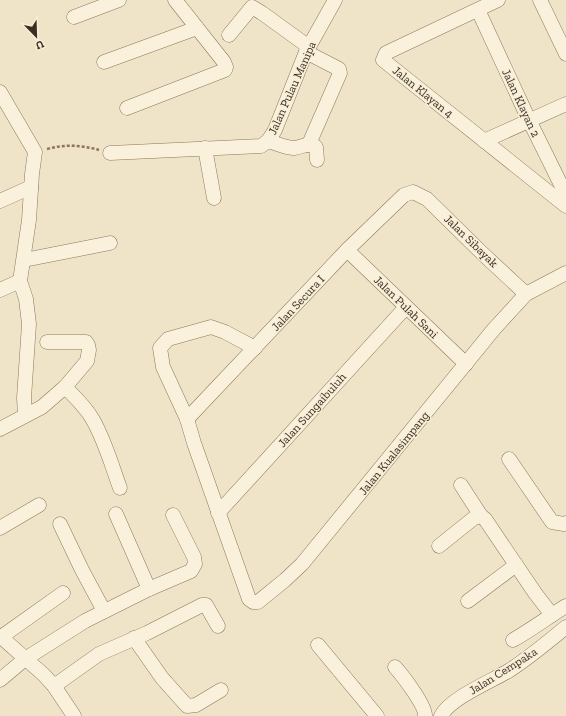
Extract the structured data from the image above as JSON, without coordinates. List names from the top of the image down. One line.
{"streets":{"street":["Jalan Pulau Manipa","Jalan Klayan 4","Jalan Klayan 2","Jalan Sibayak","Jalan Secura I","Jalan Pulah Sani","Jalan Sungaibuluh","Jalan Kualasimpang","Jalan Cempaka"]},"crossings":[["Jalan Klayan 4","Jalan Klayan 2"],["Jalan Sibayak","Jalan Secura I"],["Jalan Sibayak","Jalan Kualasimpang"],["Jalan Secura I","Jalan Pulah Sani"],["Jalan Pulah Sani","Jalan Sungaibuluh"],["Jalan Pulah Sani","Jalan Kualasimpang"],["Jalan Sungaibuluh","Jalan Kualasimpang"]],"north":"bottom right"}
